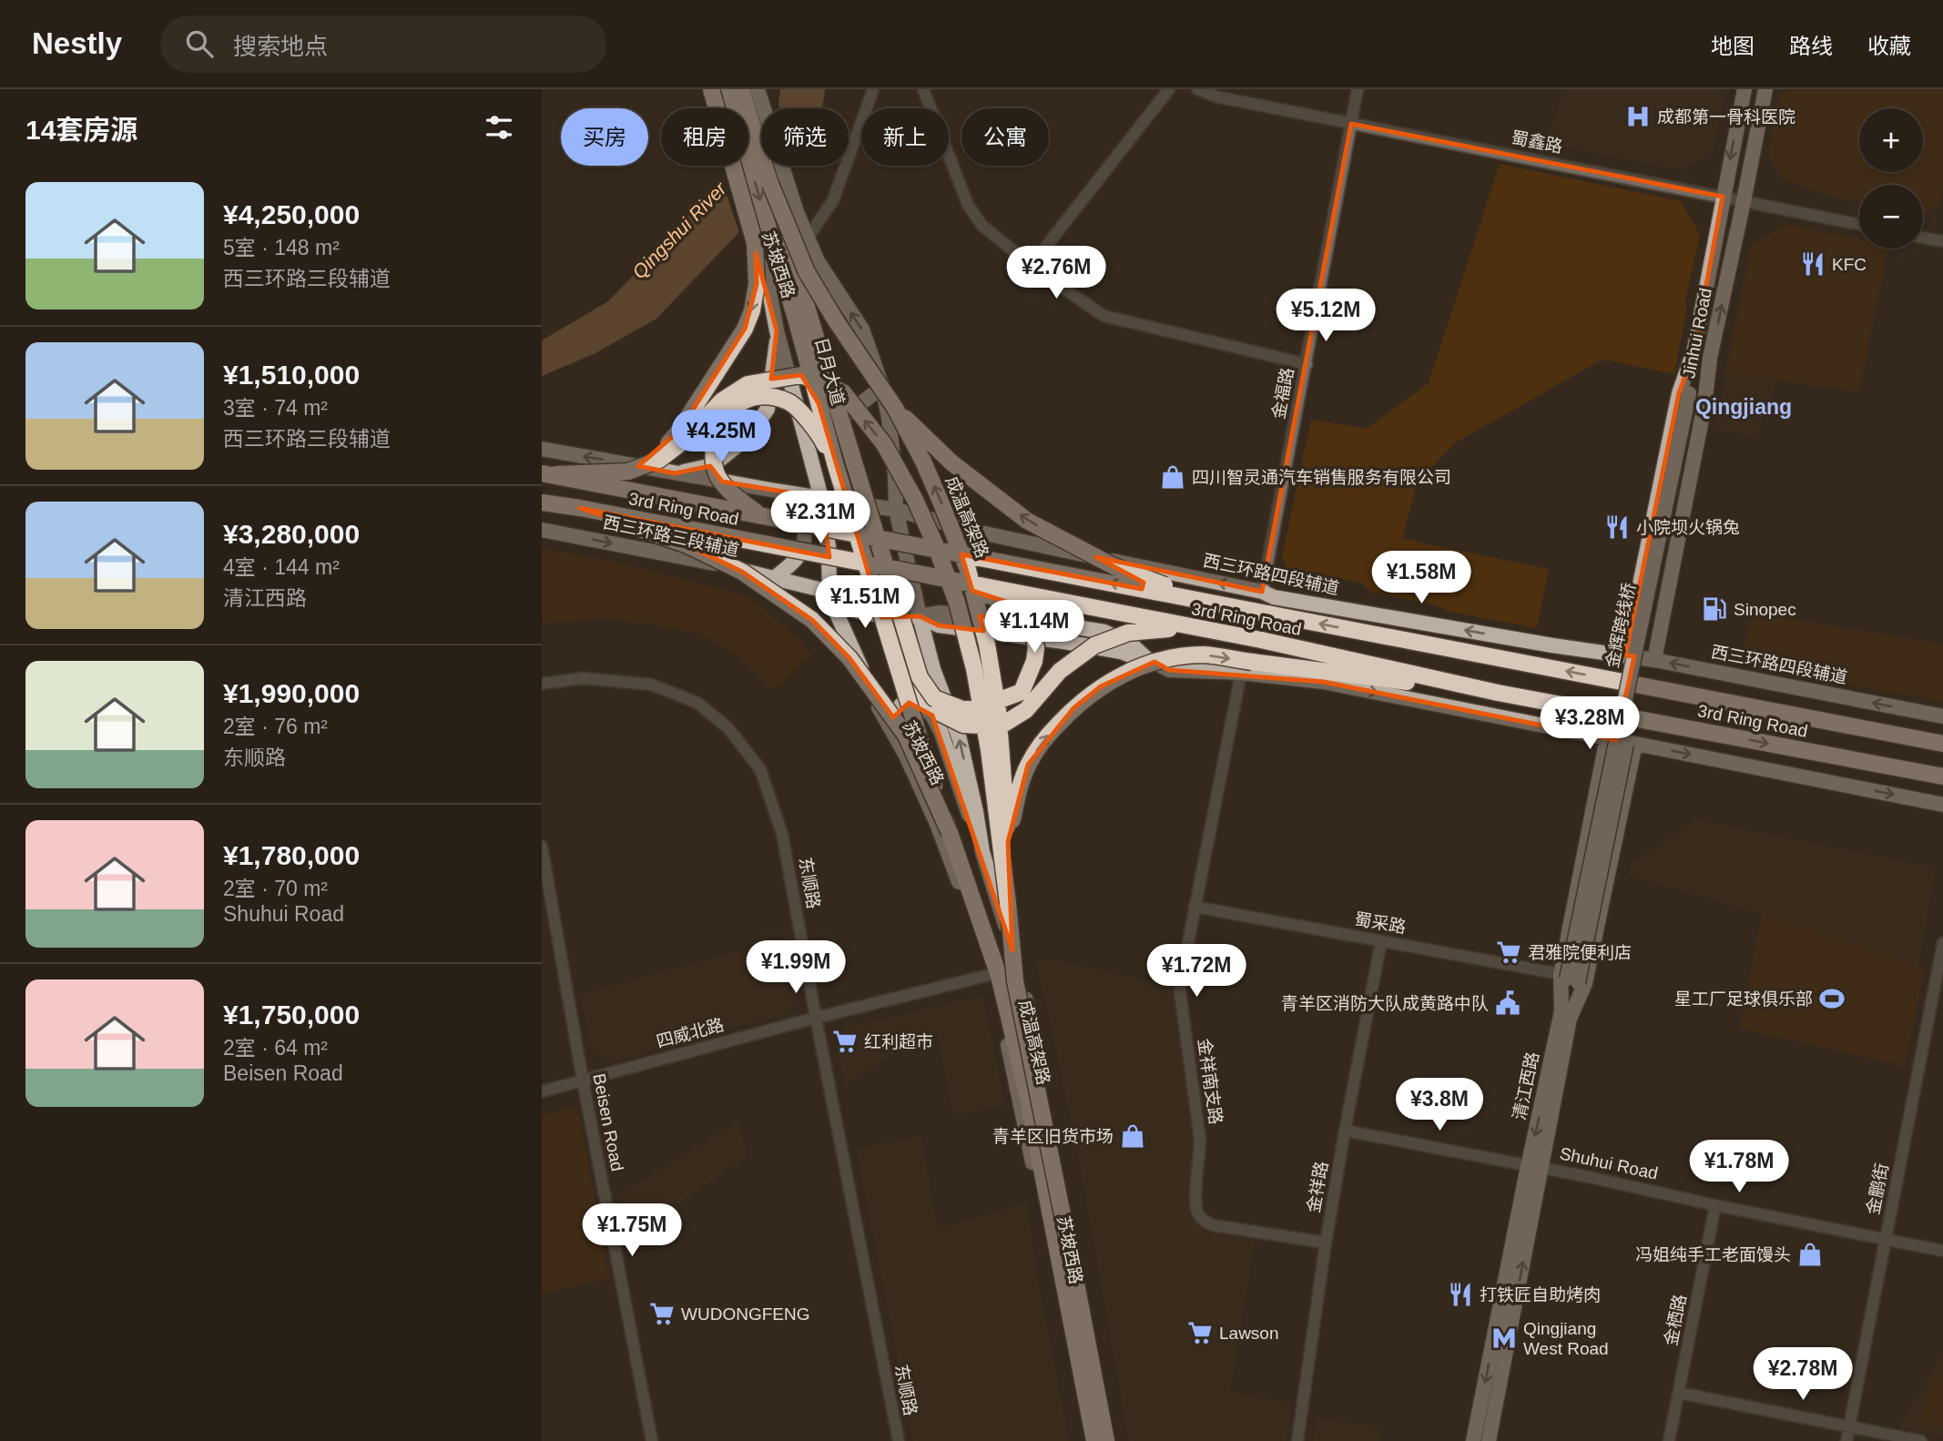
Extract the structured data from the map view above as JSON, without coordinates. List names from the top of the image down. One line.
{"streets":{"highway":["日月大道","3rd Ring Road","成温高架路"],"main road":["苏坡西路","Jinhui Road","西三环路三段辅道","西三环路四段辅道","金辉跨线桥","清江西路"],"street":["蜀鑫路","金福路","东顺路","蜀采路","四威北路","金祥南支路","Beisen Road","Shuhui Road","金祥路","金鹏街","金栖路"]},"crossings":[["蜀鑫路","Jinhui Road"],["蜀鑫路","金福路"],["苏坡西路","西三环路三段辅道"],["苏坡西路","西三环路四段辅道"],["苏坡西路","四威北路"],["Jinhui Road","西三环路四段辅道"],["日月大道","成温高架路"],["金福路","西三环路四段辅道"],["金辉跨线桥","蜀采路"],["东顺路","四威北路"],["蜀采路","金祥南支路"],["蜀采路","金祥路"],["四威北路","Beisen Road"],["金祥南支路","金祥路"],["清江西路","Shuhui Road"],["Shuhui Road","金祥路"],["Shuhui Road","金鹏街"],["Shuhui Road","金栖路"]],"one_way":["日月大道"],"districts":["Qingjiang"],"water":["Qingshui River"],"places":{"hospital":["成都第一骨科医院"],"restaurant":["KFC","小院坝火锅兔","打铁匠自助烤肉"],"shop":["四川智灵通汽车销售服务有限公司","青羊区旧货市场","冯姐纯手工老面馒头"],"fuel station":["Sinopec"],"supermarket":["君雅院便利店","红利超市","WUDONGFENG","Lawson"],"sports":["星工厂足球俱乐部"],"public building":["青羊区消防大队成黄路中队"],"metro station":["Qingjiang West Road"]},"page":{"header":"Nestly","search":"搜索地点","nav":["地图","路线","收藏"],"heading":"14套房源","map_buttons":["+","−"],"chip":["买房","租房","筛选","新上","公寓"],"list":[{"name":"¥4,250,000","note":"5室 · 148 m² · 西三环路三段辅道"},{"name":"¥1,510,000","note":"3室 · 74 m² · 西三环路三段辅道"},{"name":"¥3,280,000","note":"4室 · 144 m² · 清江西路"},{"name":"¥1,990,000","note":"2室 · 76 m² · 东顺路"},{"name":"¥1,780,000","note":"2室 · 70 m² · Shuhui Road"},{"name":"¥1,750,000","note":"2室 · 64 m² · Beisen Road"}],"price":["¥2.76M","¥5.12M","¥4.25M","¥2.31M","¥1.58M","¥1.51M","¥1.14M","¥3.28M","¥1.99M","¥1.72M","¥3.8M","¥1.78M","¥1.75M","¥2.78M"]}}
